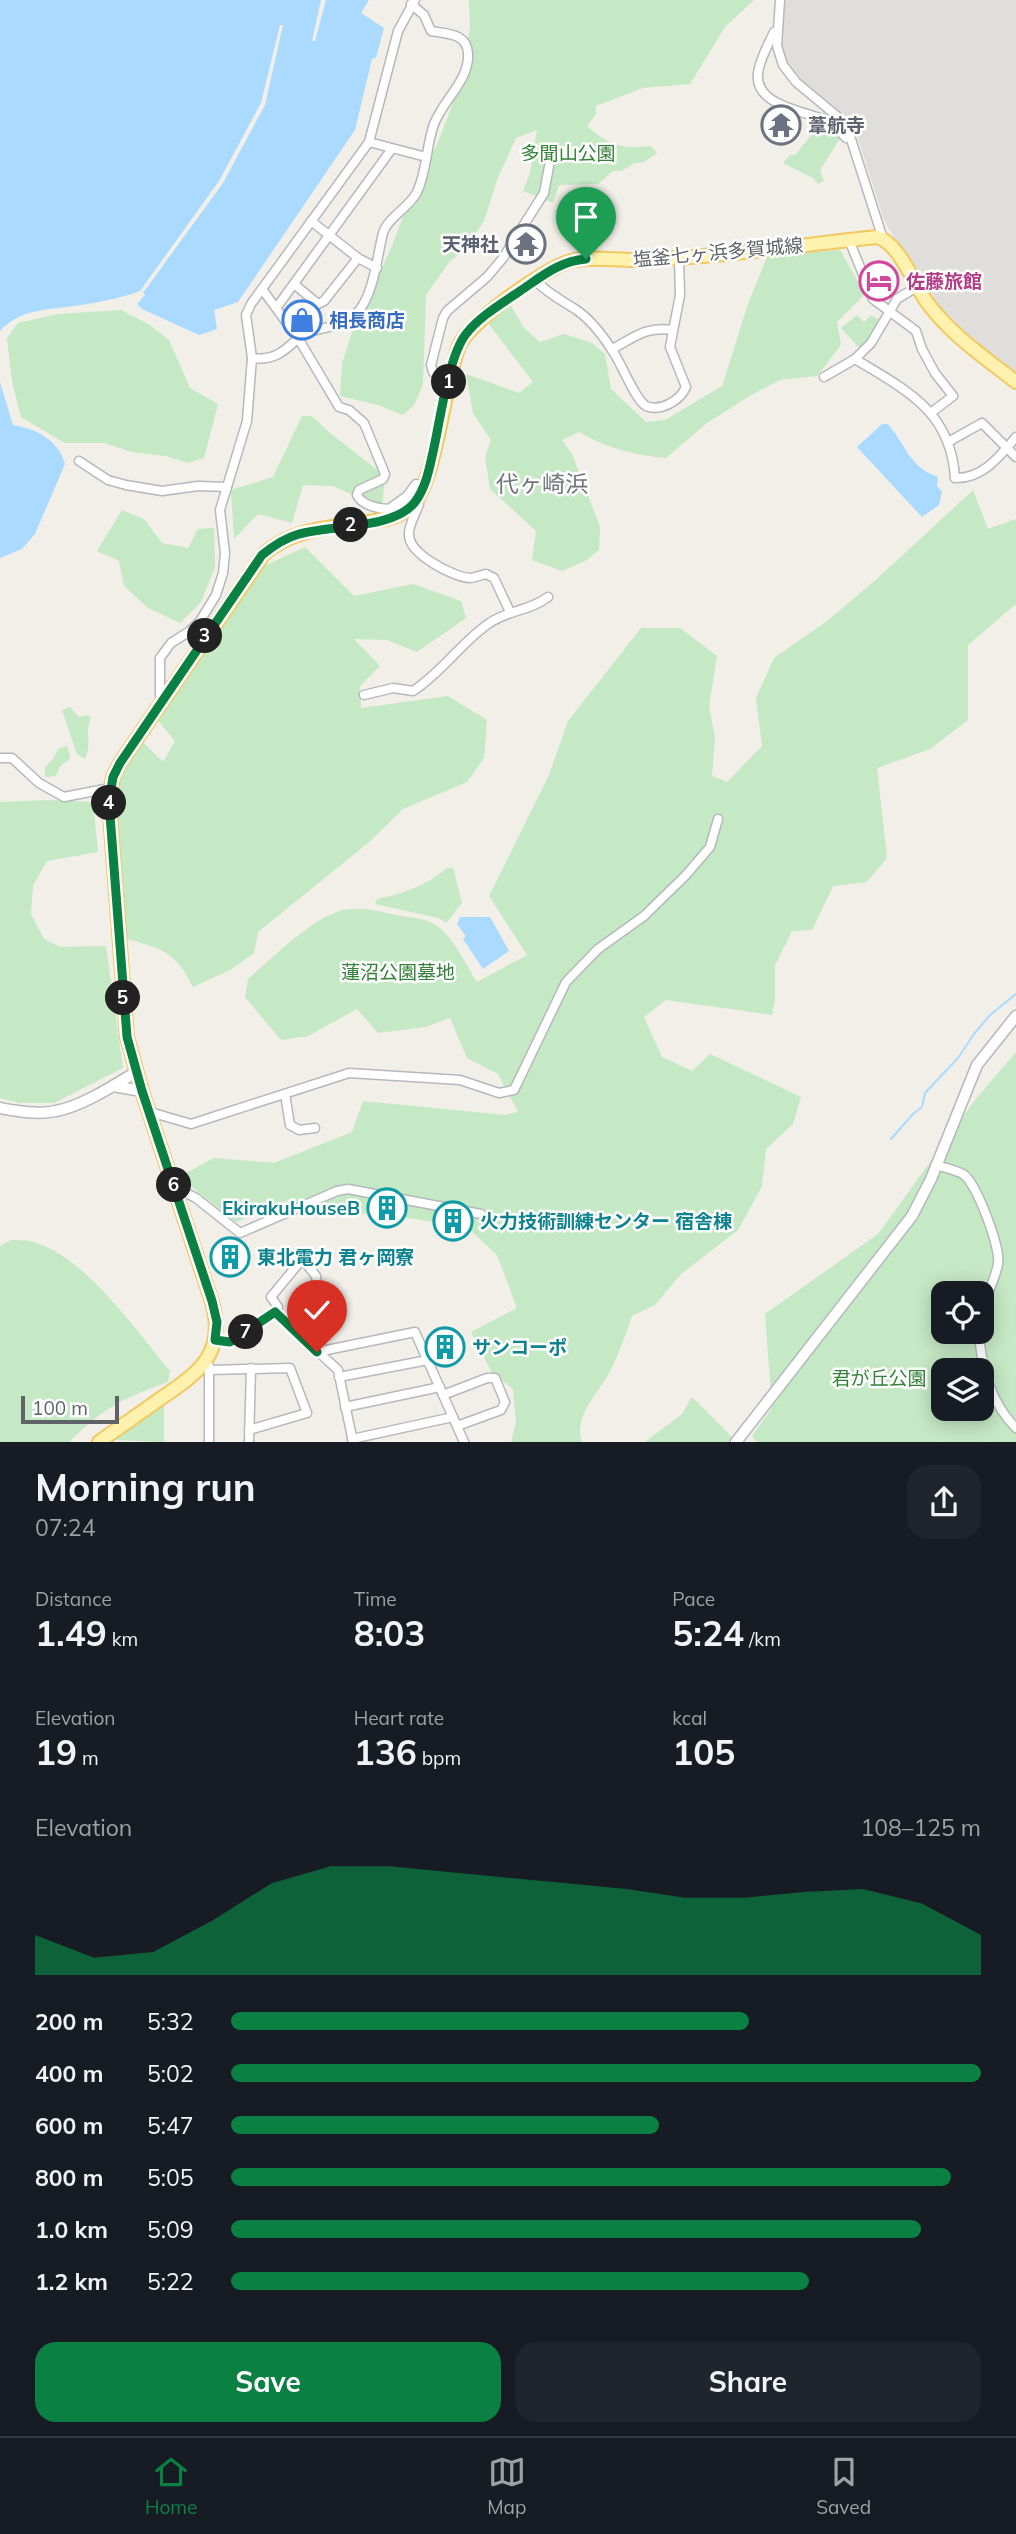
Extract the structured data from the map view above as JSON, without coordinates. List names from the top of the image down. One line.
{"streets":{"main road":["塩釜七ヶ浜多賀城線"]},"districts":["代ヶ崎浜"],"parks":["多聞山公園","蓮沼公園墓地","君が丘公園"],"places":{"temple":["葦航寺","天神社"],"hotel":["佐藤旅館"],"shop":["相長商店"],"building":["EkirakuHouseB","火力技術訓練センター 宿舎棟","東北電力 君ヶ岡寮","サンコーポ"]},"scale_bar":"100 m","page":{"pins":["1","2","3","4","5","6","7"],"scale":"100 m","heading":["Morning run","07:24"],"stats":[["Distance","1.49 km"],["Time","8:03"],["Pace","5:24 /km"],["Elevation","19 m"],["Heart rate","136 bpm"],["kcal","105"]],"chart":["Elevation","108–125 m"],"list":[{"name":"200 m","note":"5:32"},{"name":"400 m","note":"5:02"},{"name":"600 m","note":"5:47"},{"name":"800 m","note":"5:05"},{"name":"1.0 km","note":"5:09"},{"name":"1.2 km","note":"5:22"}],"buttons":["Save","Share"],"tabs":["Home","Map","Saved"]}}
